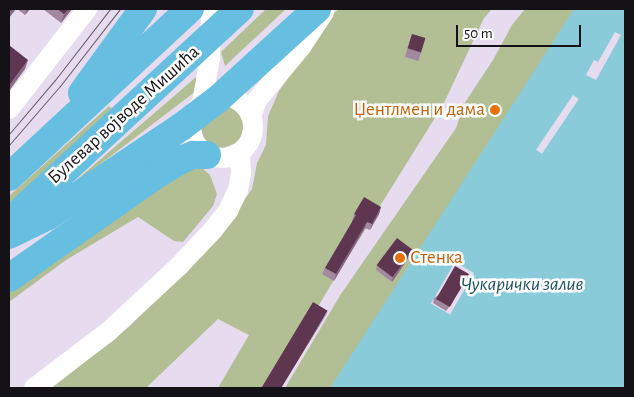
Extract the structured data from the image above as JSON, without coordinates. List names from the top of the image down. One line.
{"streets":{"main road":["Булевар војводе Мишића"]},"water":["Чукарички залив"],"places":["Џентлмен и дама","Стенка"],"scale_bar":"50 m"}
